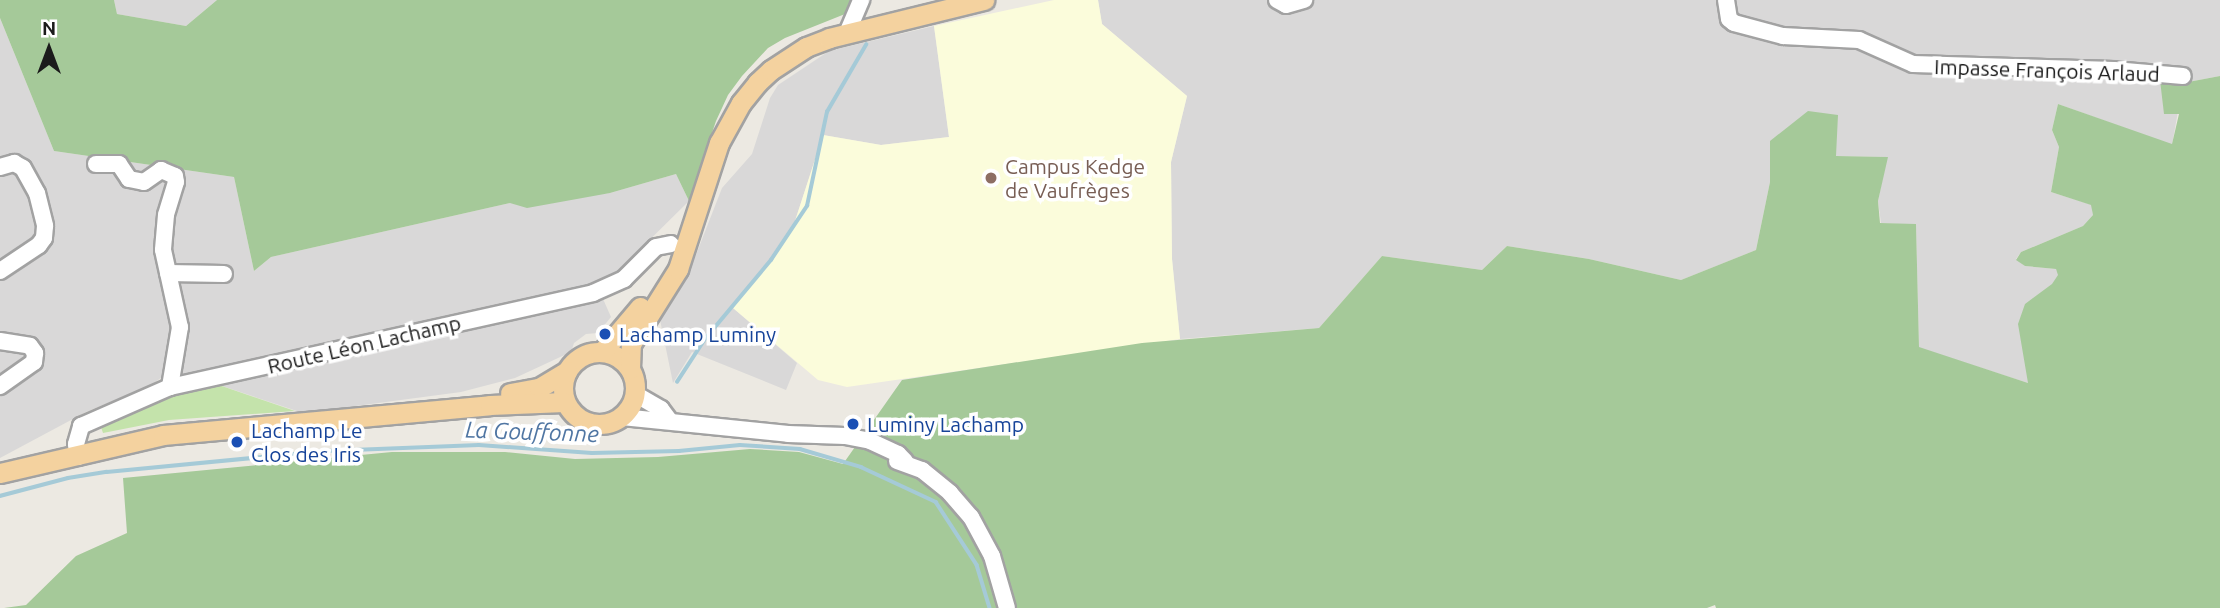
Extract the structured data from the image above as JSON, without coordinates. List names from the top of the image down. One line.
{"streets":{"street":["Impasse François Arlaud","Route Léon Lachamp"]},"water":["La Gouffonne"],"places":["Campus Kedge de Vaufrèges","Lachamp Luminy","Luminy Lachamp","Lachamp Le Clos des Iris"],"north":"top"}
